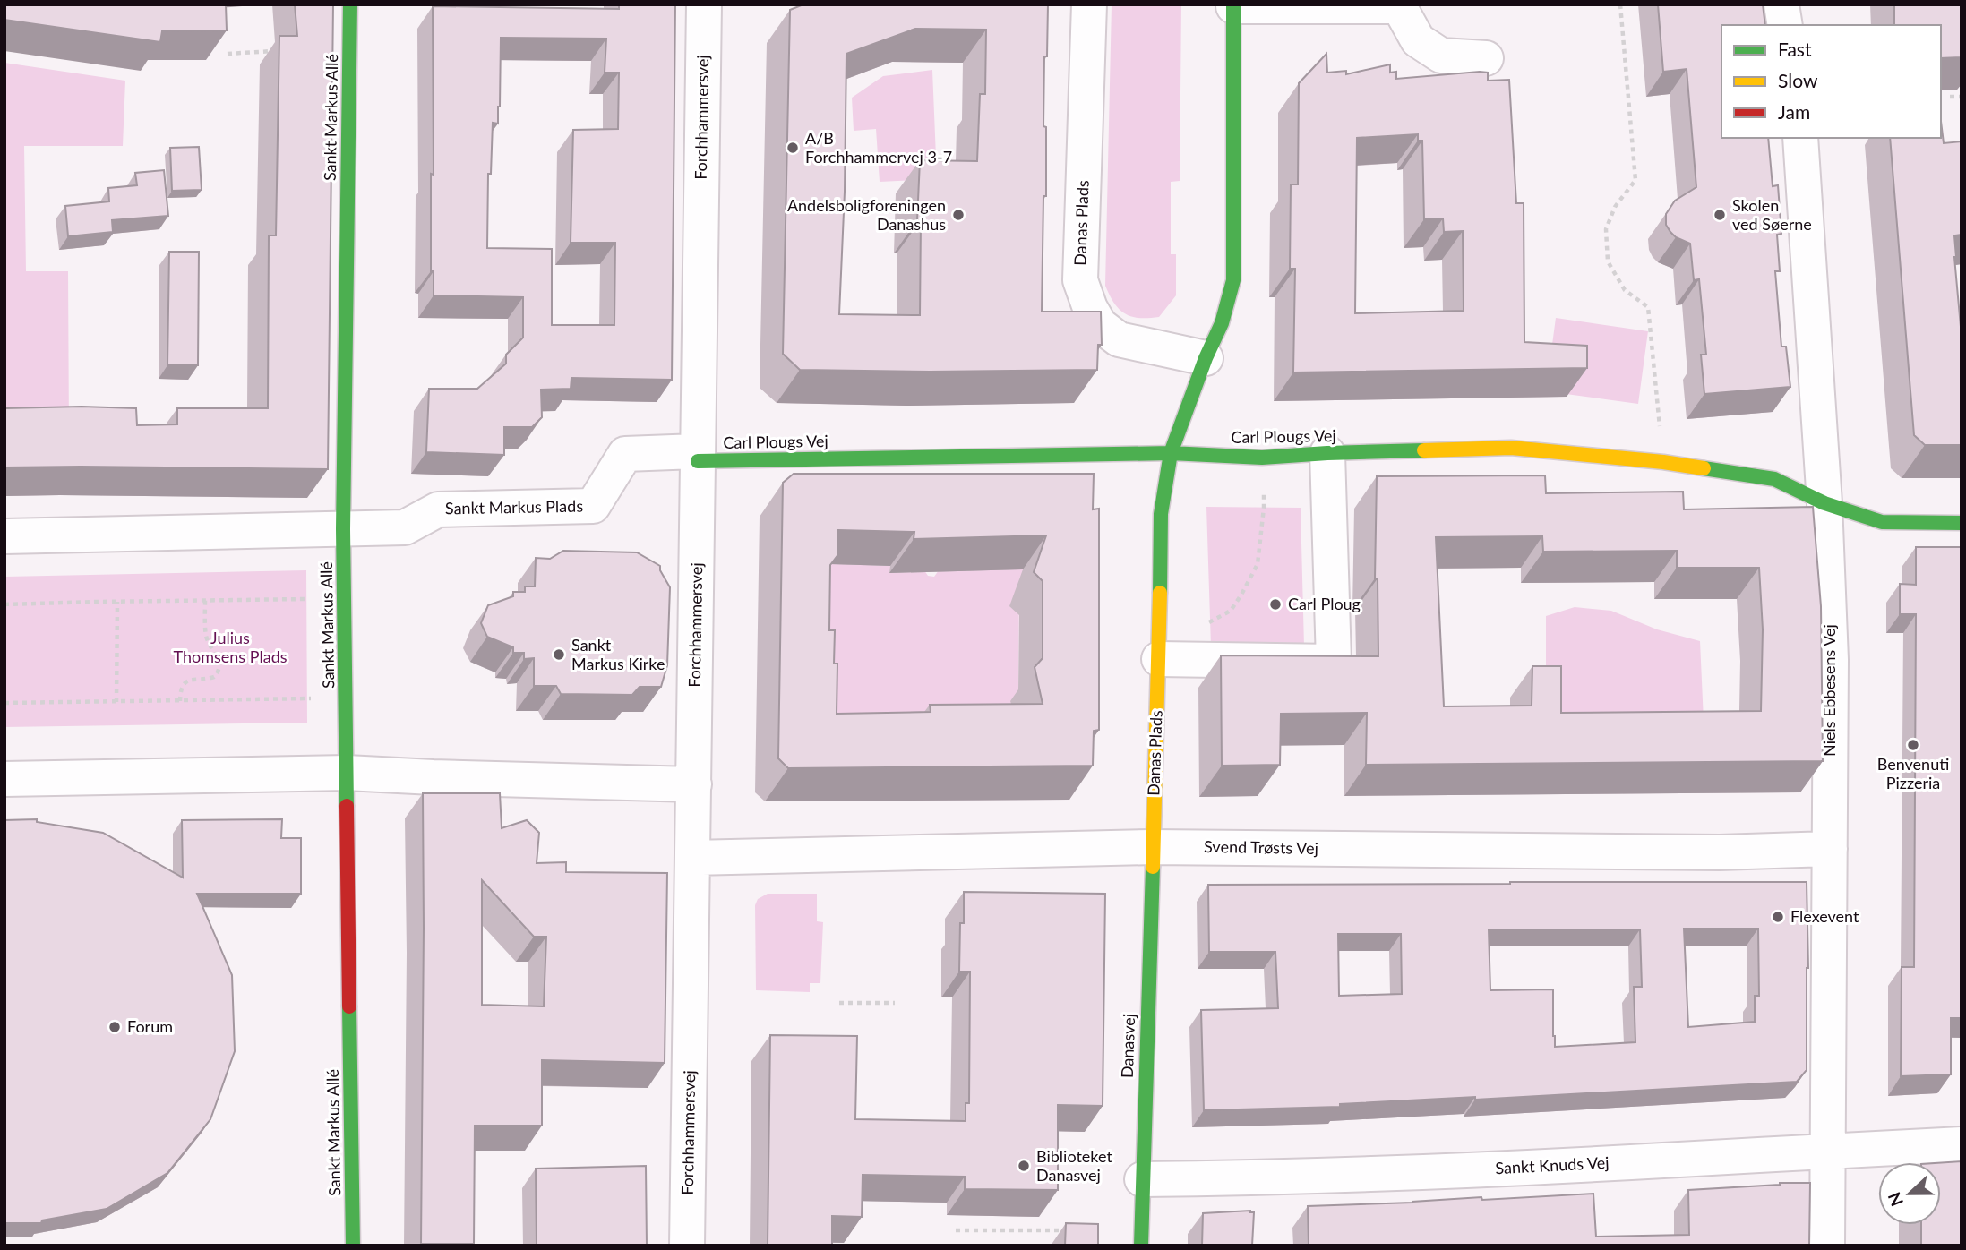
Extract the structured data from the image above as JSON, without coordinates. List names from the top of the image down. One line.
{"streets":{"street":["Sankt Markus Allé","Forchhammersvej","Danas Plads","Carl Plougs Vej","Sankt Markus Plads","Niels Ebbesens Vej","Svend Trøsts Vej","Danasvej","Sankt Knuds Vej"]},"crossings":[["Sankt Markus Allé","Sankt Markus Plads"],["Forchhammersvej","Carl Plougs Vej"],["Forchhammersvej","Sankt Markus Plads"],["Forchhammersvej","Svend Trøsts Vej"],["Danas Plads","Carl Plougs Vej"],["Danas Plads","Svend Trøsts Vej"],["Danas Plads","Danasvej"],["Carl Plougs Vej","Sankt Markus Plads"],["Carl Plougs Vej","Niels Ebbesens Vej"],["Niels Ebbesens Vej","Svend Trøsts Vej"],["Niels Ebbesens Vej","Sankt Knuds Vej"],["Svend Trøsts Vej","Danasvej"],["Danasvej","Sankt Knuds Vej"]],"parks":["Julius Thomsens Plads"],"places":["A/B Forchhammervej 3-7","Andelsboligforeningen Danashus","Skolen ved Søerne","Carl Ploug","Sankt Markus Kirke","Benvenuti Pizzeria","Flexevent","Forum","Biblioteket Danasvej"],"legend":["Fast","Slow","Jam"],"north":"left"}
